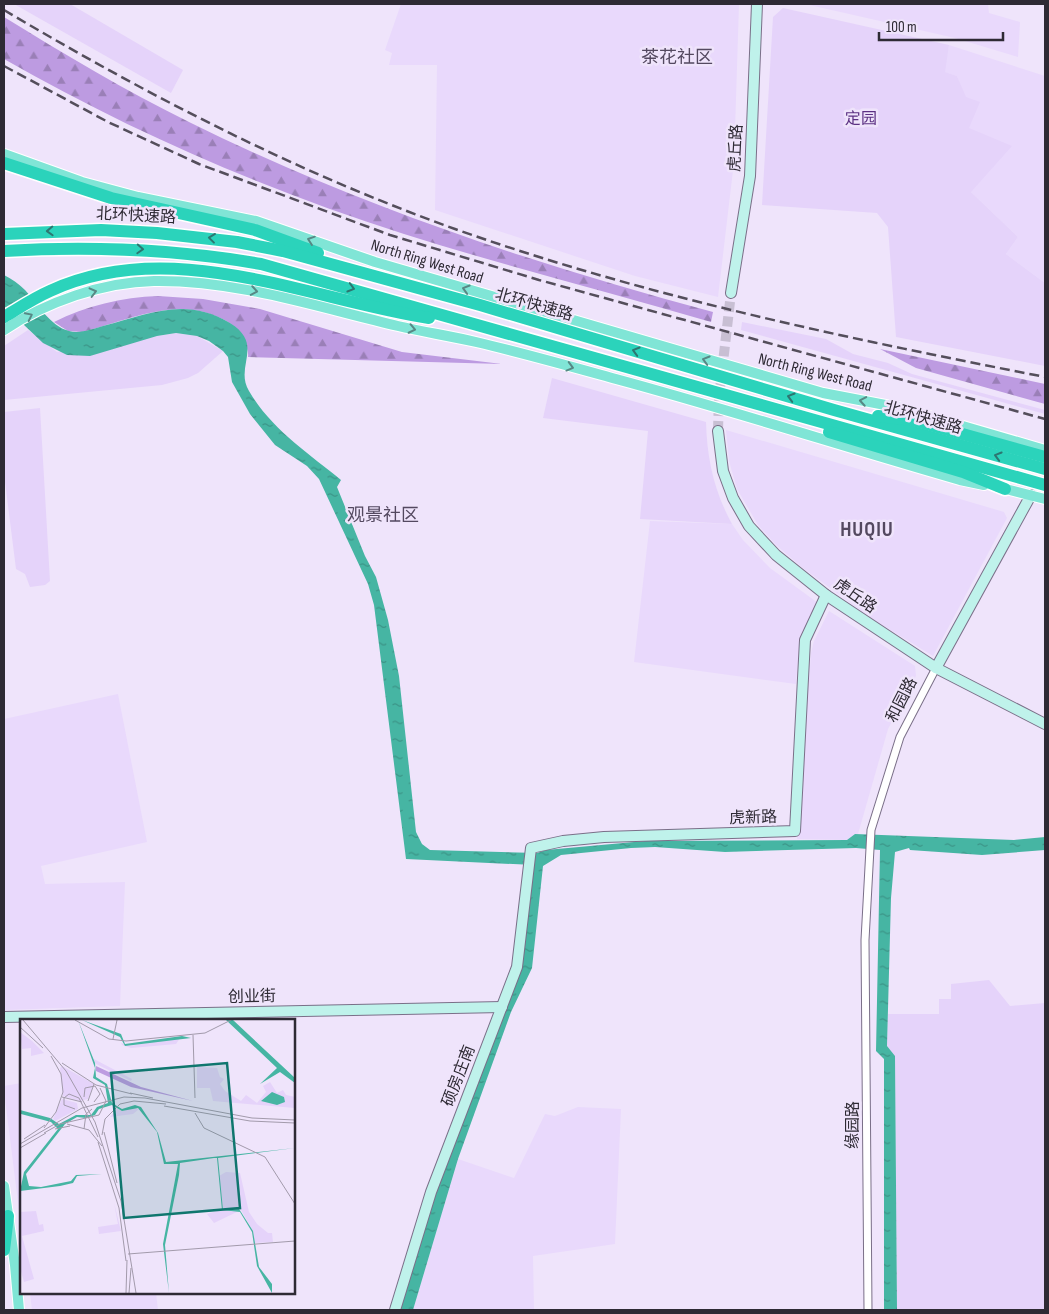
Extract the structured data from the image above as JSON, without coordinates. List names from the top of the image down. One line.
{"streets":{"highway":["北环快速路"],"main road":["North Ring West Road"],"street":["虎丘路","和园路","虎新路","创业街","硕房庄南","缘园路"]},"crossings":[["虎丘路","和园路"],["虎丘路","虎新路"],["和园路","缘园路"],["虎新路","硕房庄南"],["创业街","硕房庄南"]],"districts":["茶花社区","观景社区","HUQIU"],"parks":["定园"],"scale_bar":"100 m"}
